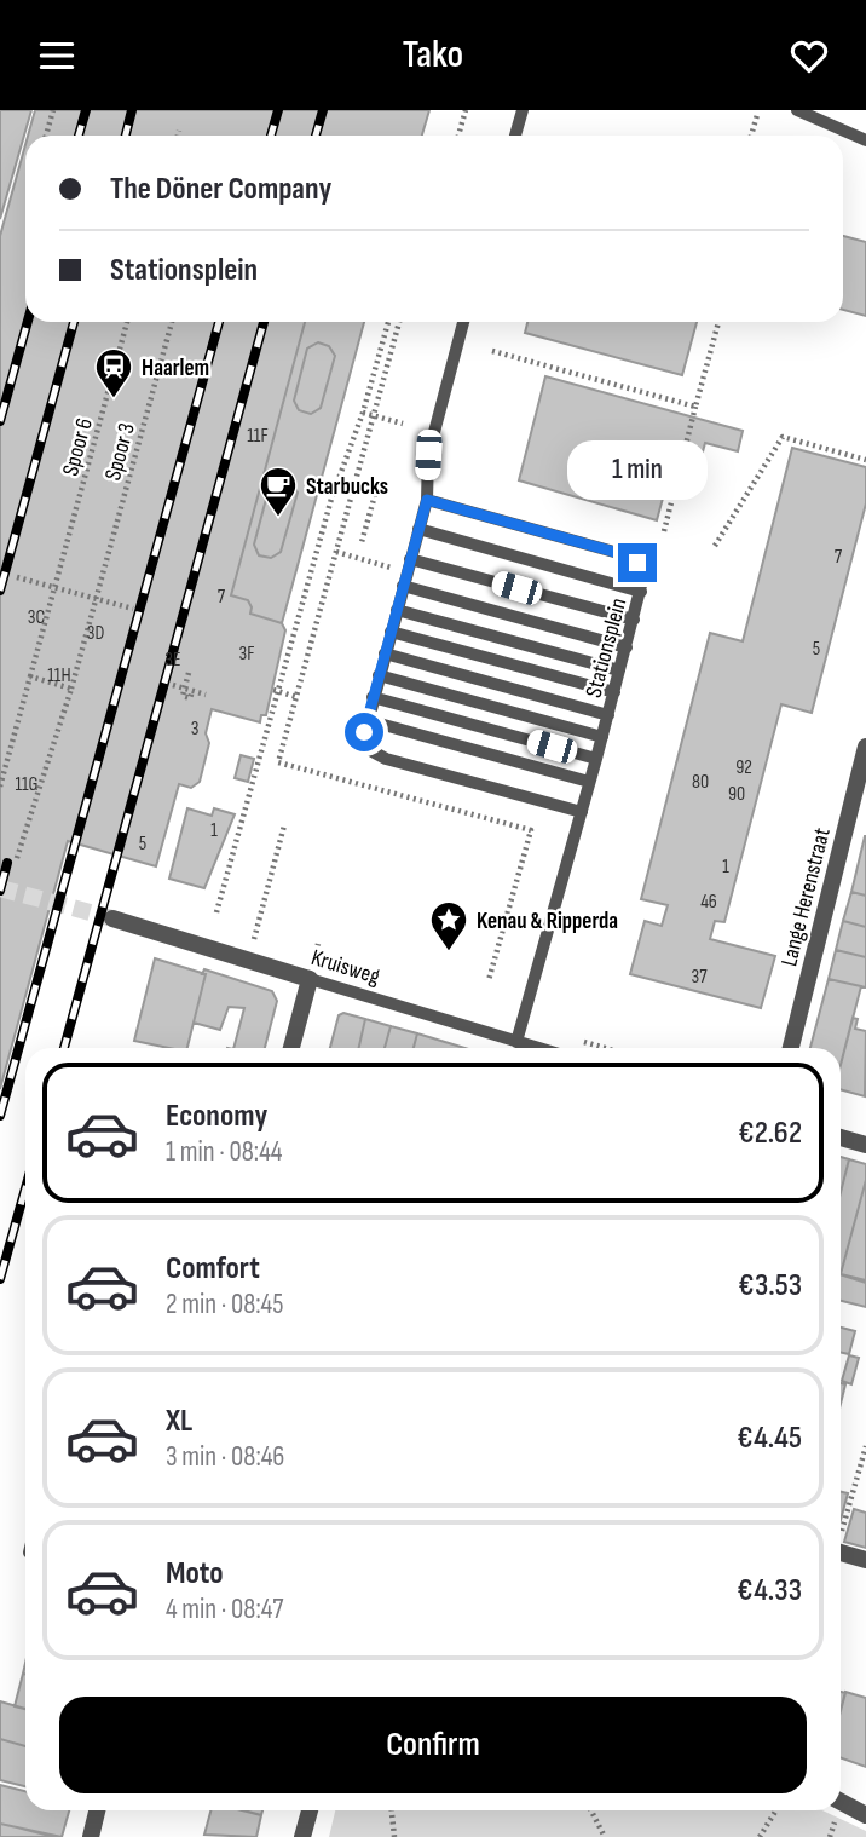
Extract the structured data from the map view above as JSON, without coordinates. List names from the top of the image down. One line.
{"streets":{"street":["Lange Herenstraat","Kruisweg"],"lane":["Stationsplein"],"path":["Spoor 6","Spoor 3"]},"crossings":[["Stationsplein","Kruisweg"]],"places":{"station":["Haarlem"],"cafe":["Starbucks"],"place":["Kenau & Ripperda"]},"house_numbers":["11F","7","7","3C","3D","5","3F","3E","11H","3","92","80","11G","90","1","5","1","46","37"],"page":{"header":"Tako","banner":["The Döner Company","Stationsplein"],"bubble":"1 min","list":[{"name":"Economy","note":"1 min · 08:44","value":"€2.62"},{"name":"Comfort","note":"2 min · 08:45","value":"€3.53"},{"name":"XL","note":"3 min · 08:46","value":"€4.45"},{"name":"Moto","note":"4 min · 08:47","value":"€4.33"}],"buttons":"Confirm"}}
